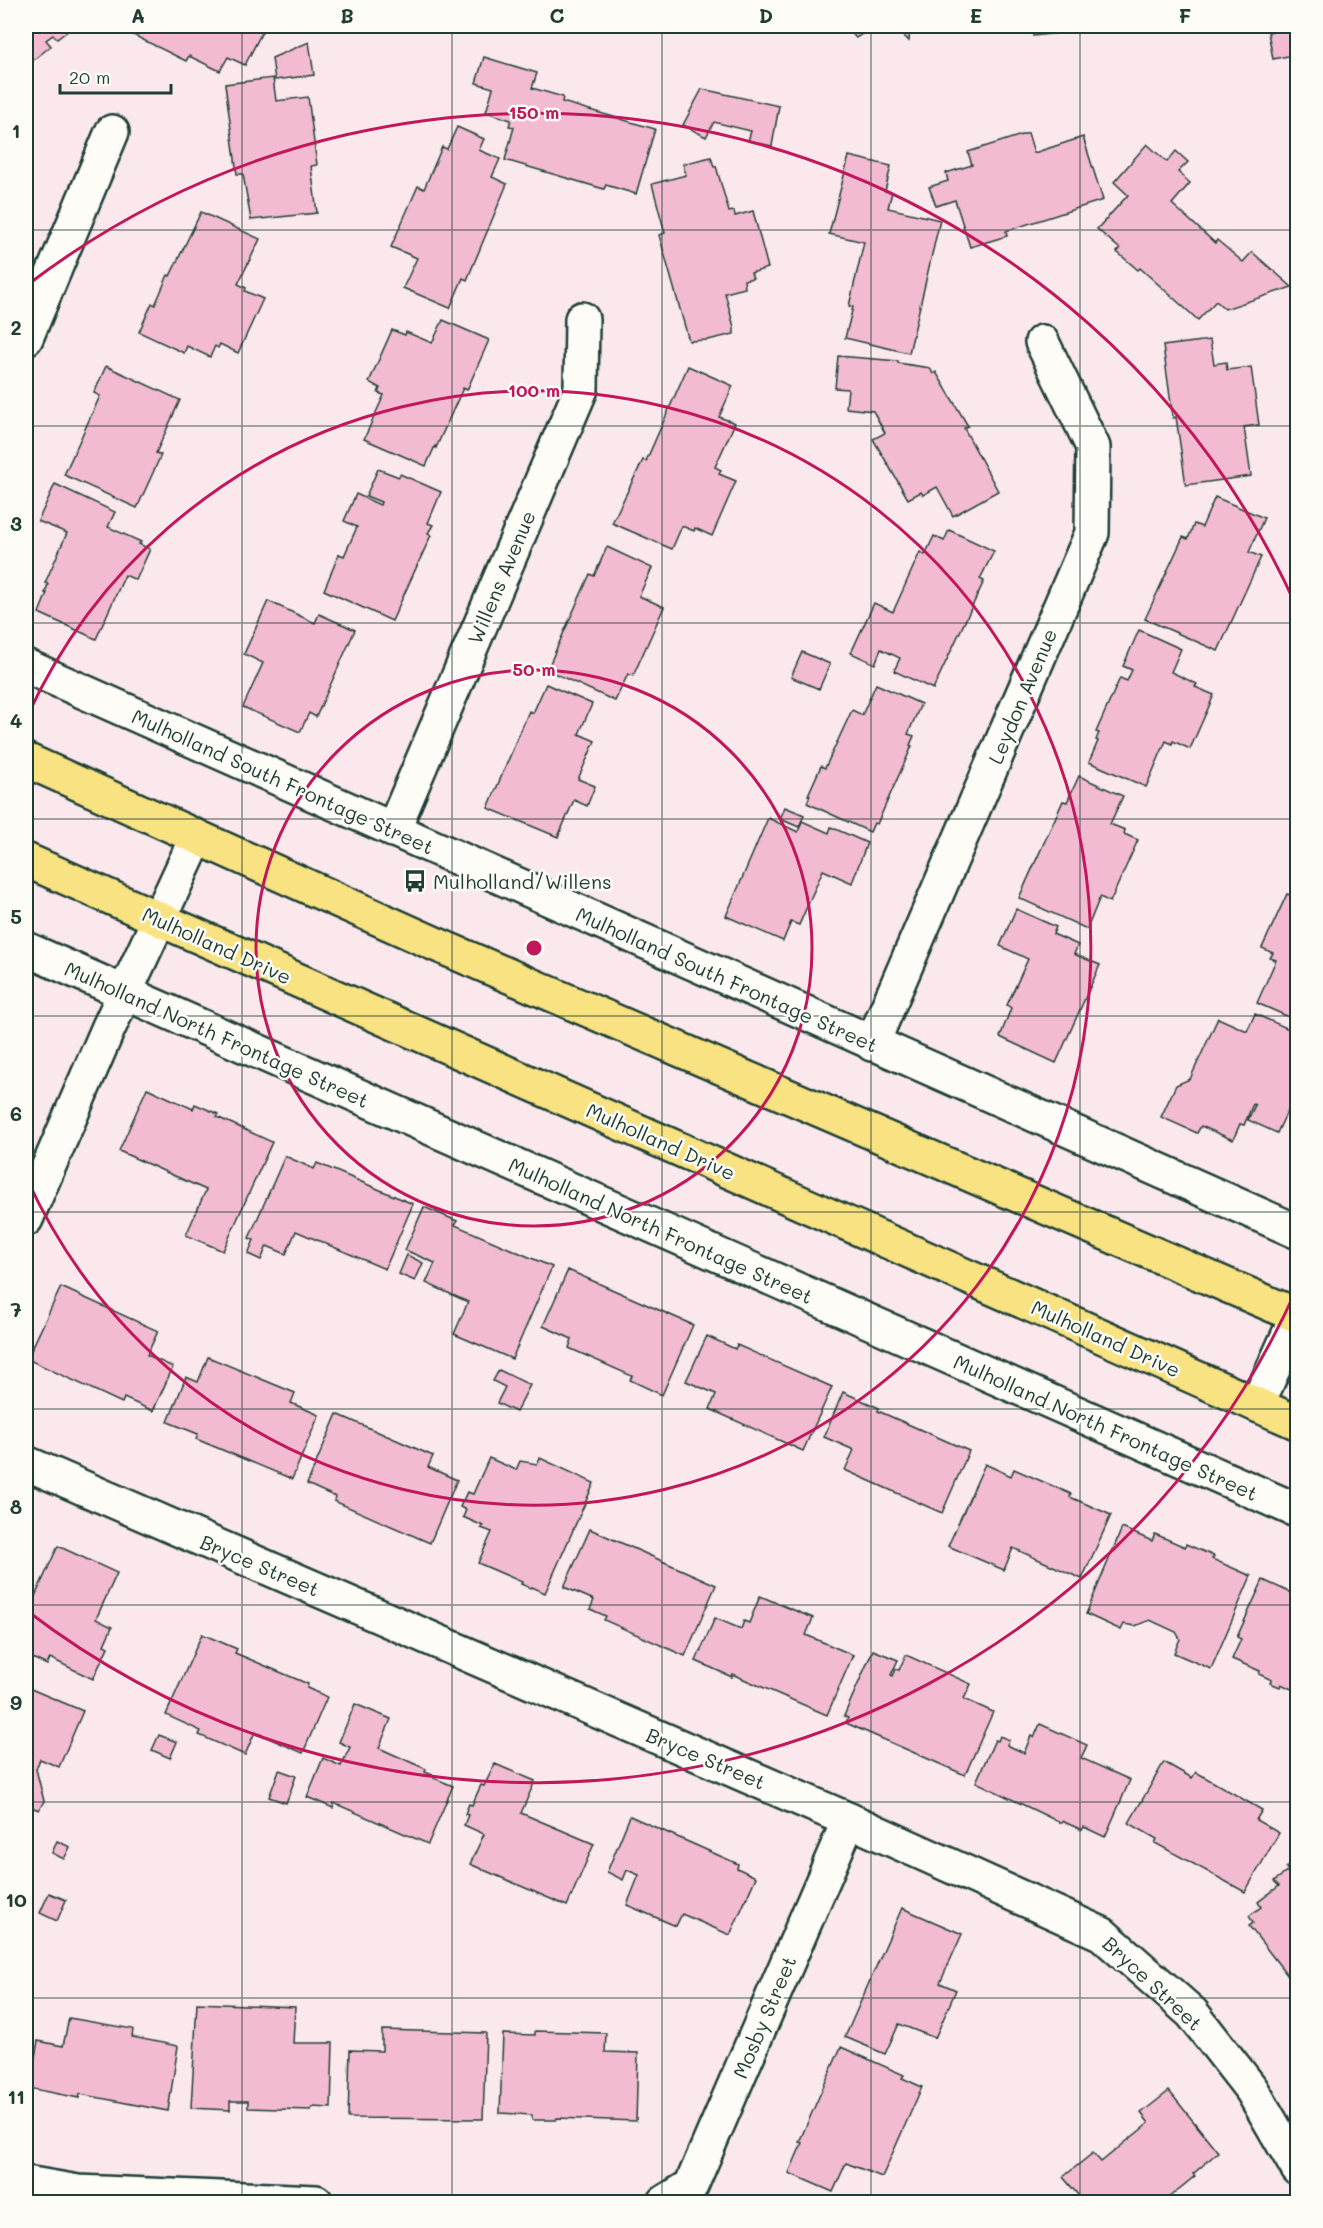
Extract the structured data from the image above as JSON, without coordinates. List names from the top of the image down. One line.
{"streets":{"main road":["Mulholland Drive"],"street":["Willens Avenue","Leydon Avenue","Mulholland South Frontage Street","Mulholland North Frontage Street","Bryce Street","Mosby Street"]},"crossings":[["Willens Avenue","Mulholland South Frontage Street"],["Leydon Avenue","Mulholland South Frontage Street"],["Bryce Street","Mosby Street"]],"places":{"bus stop":["Mulholland/Willens"]},"scale_bar":"20 m","grid":{"columns":["A","B","C","D","E","F"],"rows":["1","2","3","4","5","6","7","8","9","10","11"]},"rings":["150 m","100 m","50 m"]}
